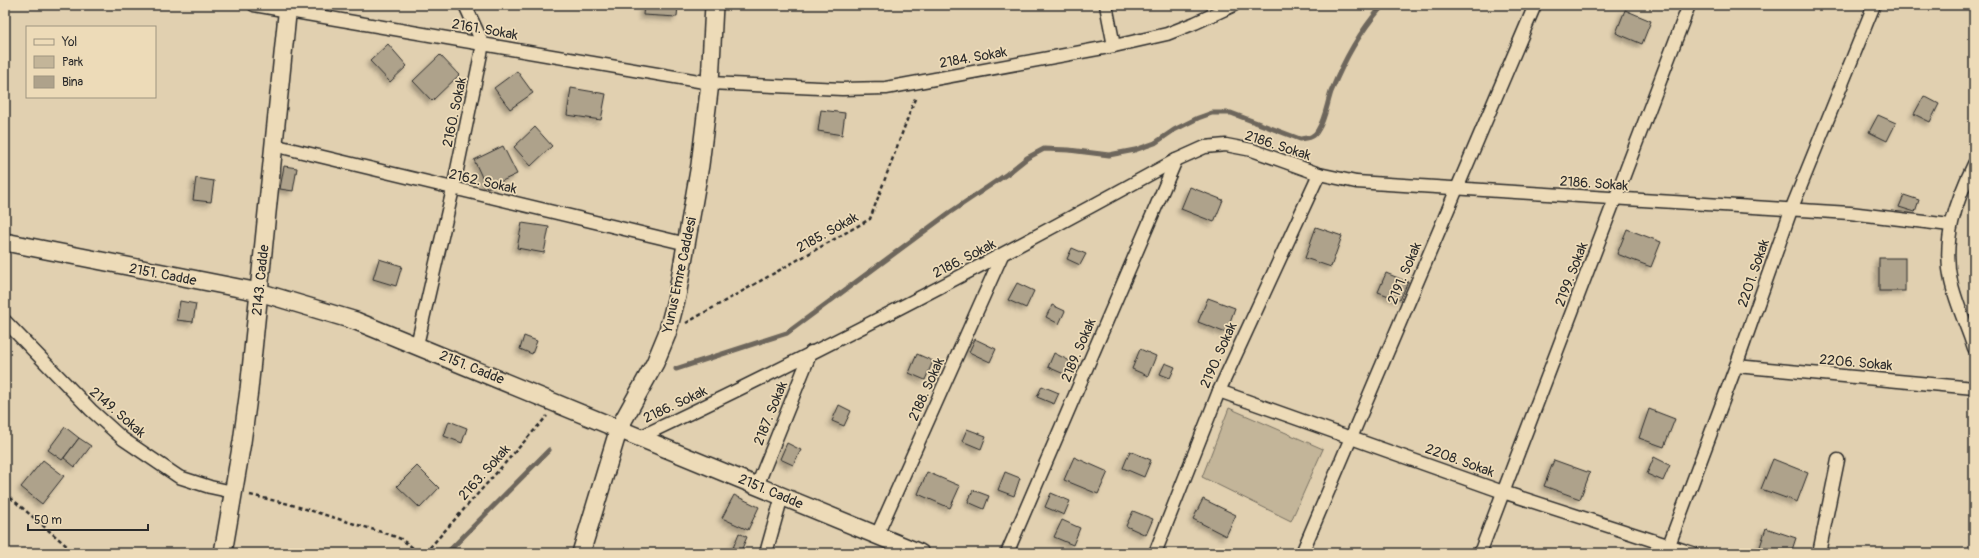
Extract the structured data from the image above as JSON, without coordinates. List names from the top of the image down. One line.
{"streets":{"street":["2161. Sokak","2184. Sokak","2160. Sokak","2186. Sokak","2162. Sokak","2191. Sokak","2201. Sokak","2151. Cadde","2199. Sokak","Yunus Emre Caddesi","2143. Cadde","2189. Sokak","2190. Sokak","2206. Sokak","2188. Sokak","2149. Sokak","2187. Sokak","2208. Sokak"],"path":["2185. Sokak","2163. Sokak"]},"crossings":[["2161. Sokak","2184. Sokak"],["2161. Sokak","2160. Sokak"],["2161. Sokak","Yunus Emre Caddesi"],["2161. Sokak","2143. Cadde"],["2184. Sokak","2185. Sokak"],["2184. Sokak","Yunus Emre Caddesi"],["2160. Sokak","2162. Sokak"],["2160. Sokak","2151. Cadde"],["2186. Sokak","2191. Sokak"],["2186. Sokak","2201. Sokak"],["2186. Sokak","2151. Cadde"],["2186. Sokak","2199. Sokak"],["2186. Sokak","2189. Sokak"],["2186. Sokak","2190. Sokak"],["2186. Sokak","2188. Sokak"],["2186. Sokak","2187. Sokak"],["2162. Sokak","Yunus Emre Caddesi"],["2162. Sokak","2143. Cadde"],["2185. Sokak","Yunus Emre Caddesi"],["2191. Sokak","2208. Sokak"],["2201. Sokak","2206. Sokak"],["2201. Sokak","2208. Sokak"],["2151. Cadde","Yunus Emre Caddesi"],["2151. Cadde","2143. Cadde"],["2151. Cadde","2188. Sokak"],["2151. Cadde","2187. Sokak"],["2151. Cadde","2163. Sokak"],["2199. Sokak","2208. Sokak"],["2143. Cadde","2149. Sokak"],["2190. Sokak","2208. Sokak"]],"legend":["Yol","Park","Bina"],"scale_bar":"50 m"}
